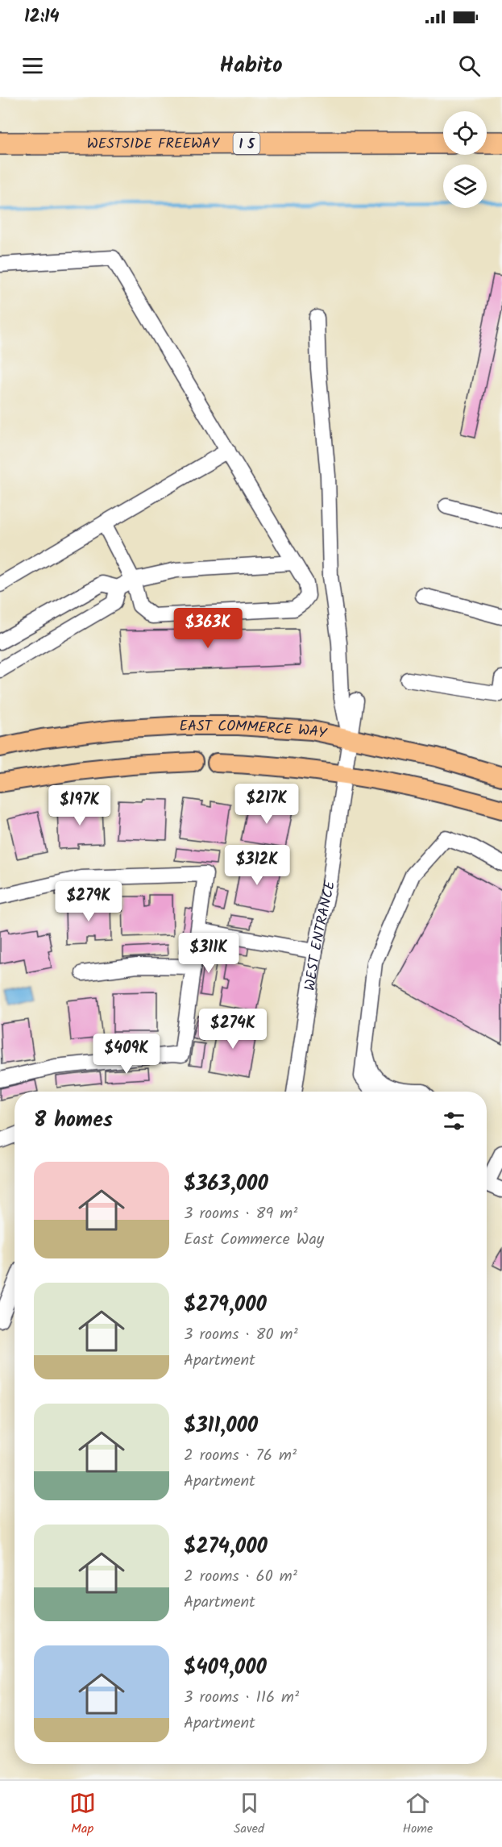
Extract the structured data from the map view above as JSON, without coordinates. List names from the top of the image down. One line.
{"streets":{"highway":["WESTSIDE FREEWAY","I 5"],"main road":["EAST COMMERCE WAY"],"street":["WEST ENTRANCE"]},"crossings":[["EAST COMMERCE WAY","WEST ENTRANCE"]],"page":{"status":"12:14","header":"Habito","price":["$363K","$217K","$197K","$312K","$279K","$311K","$274K","$409K"],"heading":"8 homes","list":[{"name":"$363,000","note":"3 rooms · 89 m² · East Commerce Way"},{"name":"$279,000","note":"3 rooms · 80 m² · Apartment"},{"name":"$311,000","note":"2 rooms · 76 m² · Apartment"},{"name":"$274,000","note":"2 rooms · 60 m² · Apartment"},{"name":"$409,000","note":"3 rooms · 116 m² · Apartment"}],"tabs":["Map","Saved","Home"]}}
